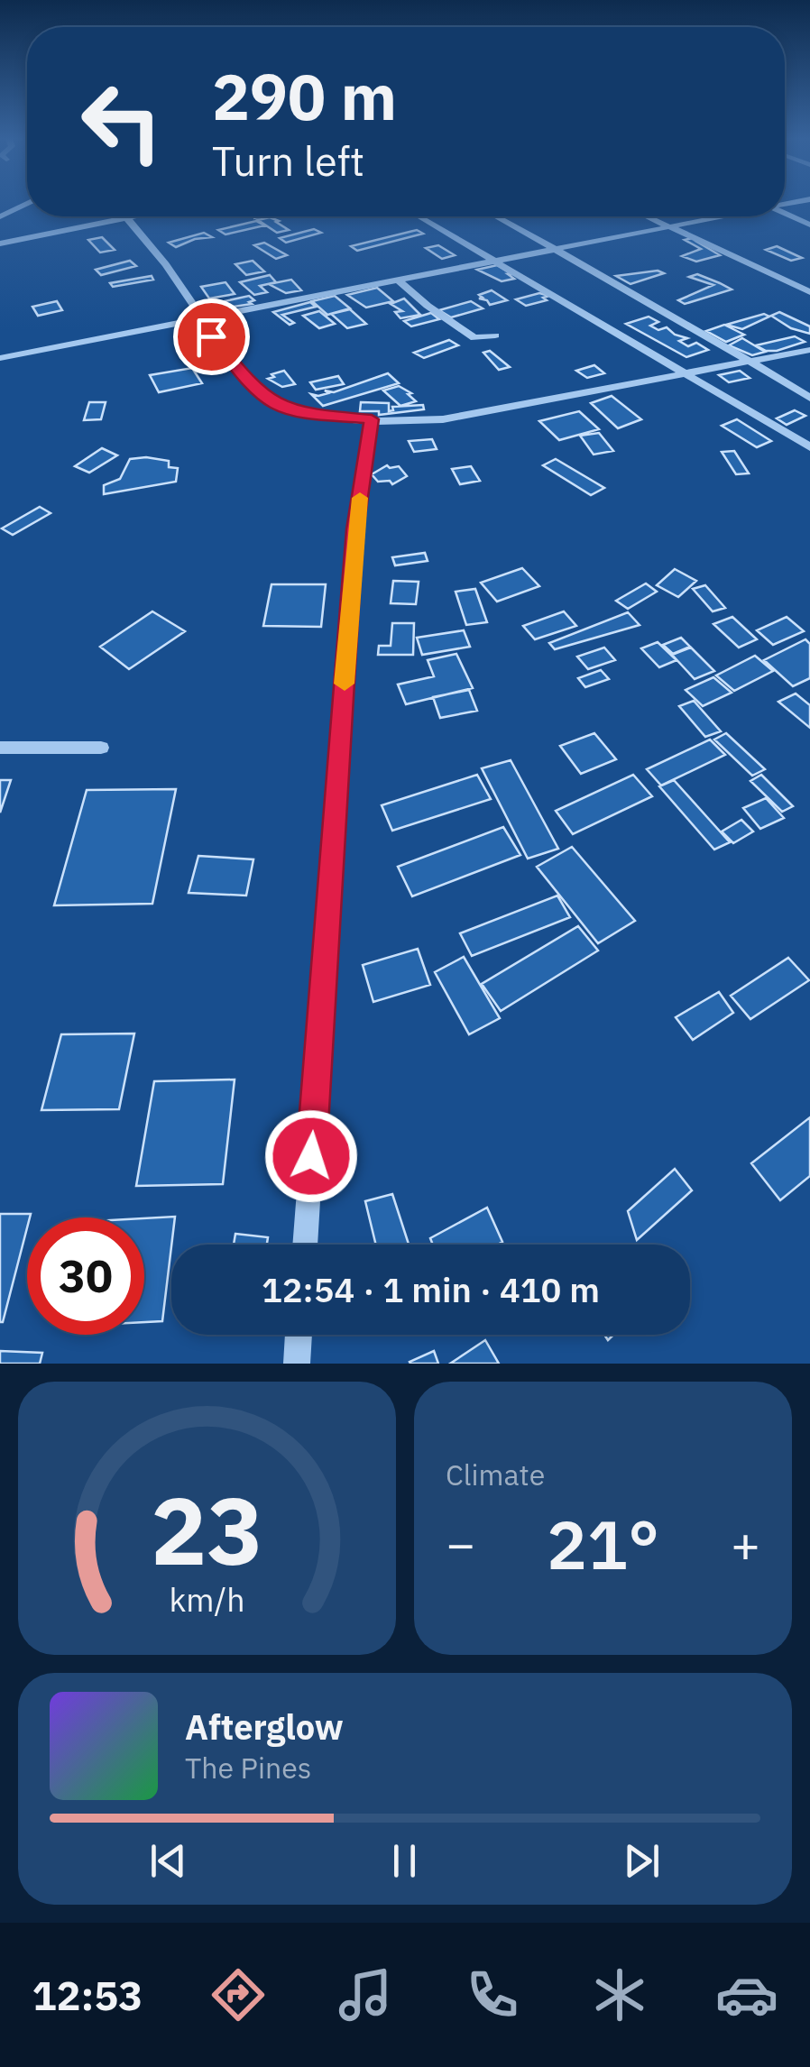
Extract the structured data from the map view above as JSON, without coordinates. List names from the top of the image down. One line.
{"page":{"turn":["290 m","Turn left"],"limit":"30","trip":"12:54 · 1 min · 410 m","tile":"Climate","heat":["−","21°","+"],"song":["Afterglow","The Pines"],"tabs":"12:53","gauge":["23","km/h"]}}
